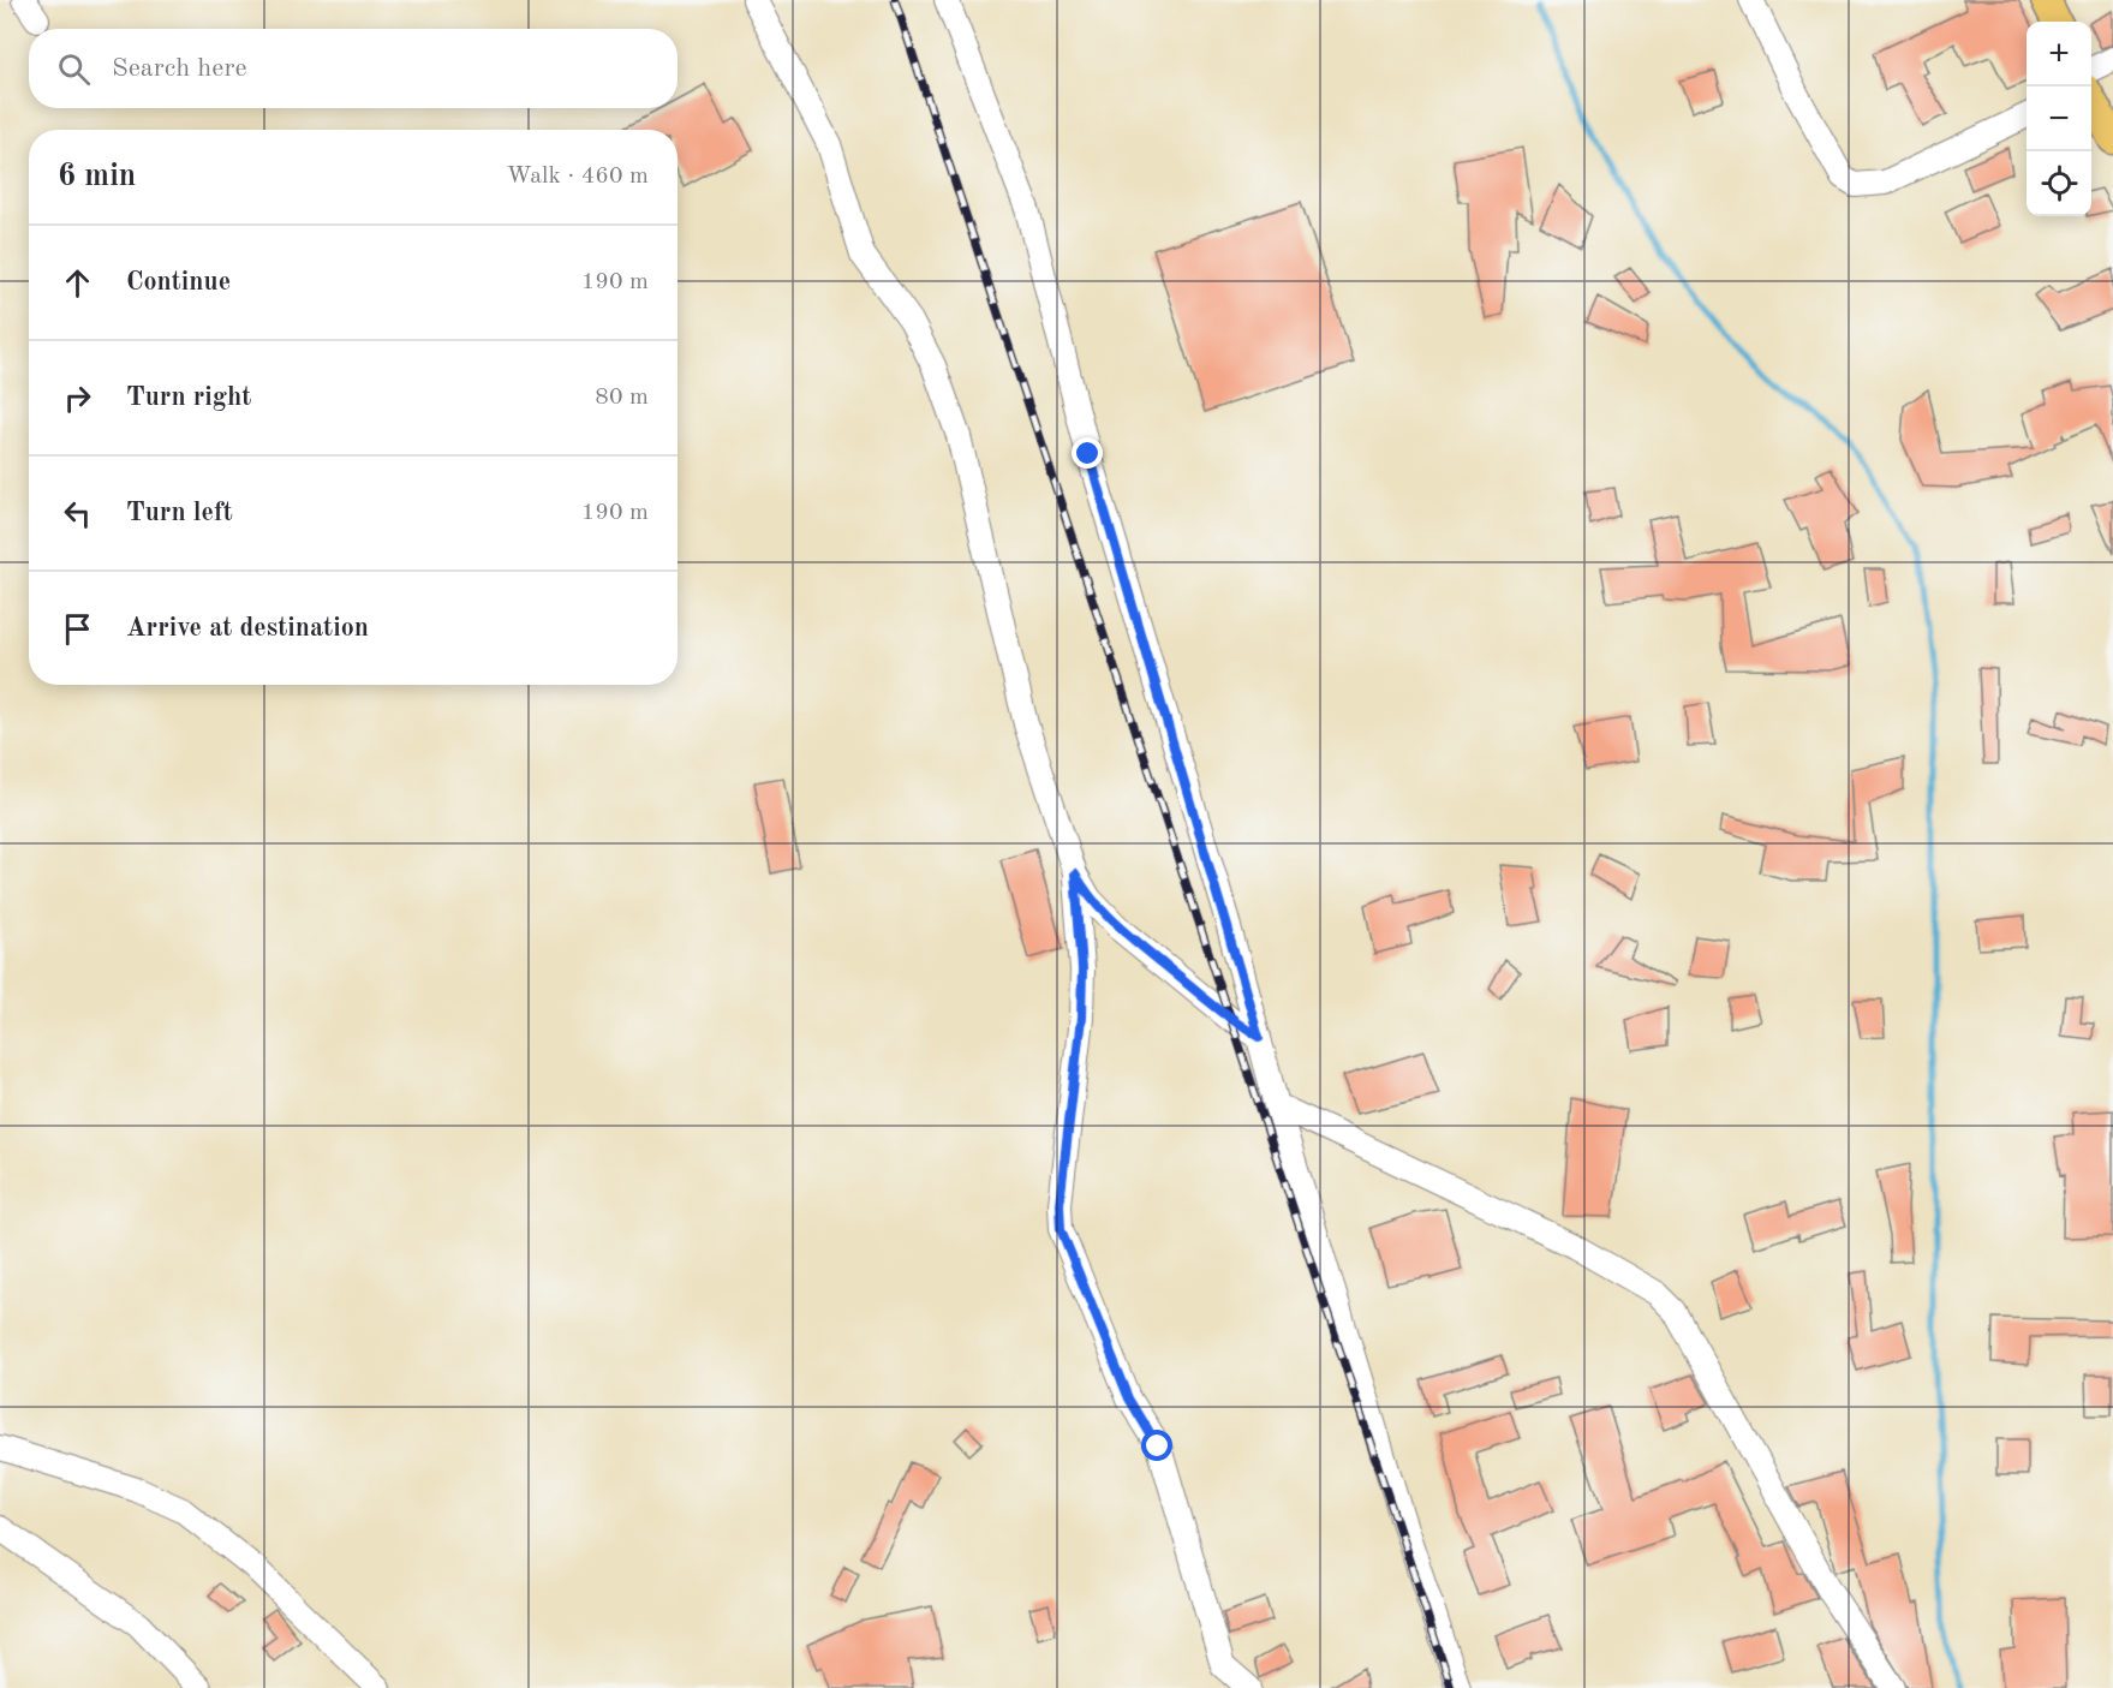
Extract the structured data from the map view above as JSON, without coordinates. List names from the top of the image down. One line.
{"page":{"map_buttons":["+","−"],"search":"Search here","heading":["6 min","Walk · 460 m"],"list":[["Continue","190 m"],["Turn right","80 m"],["Turn left","190 m"],"Arrive at destination"]}}
